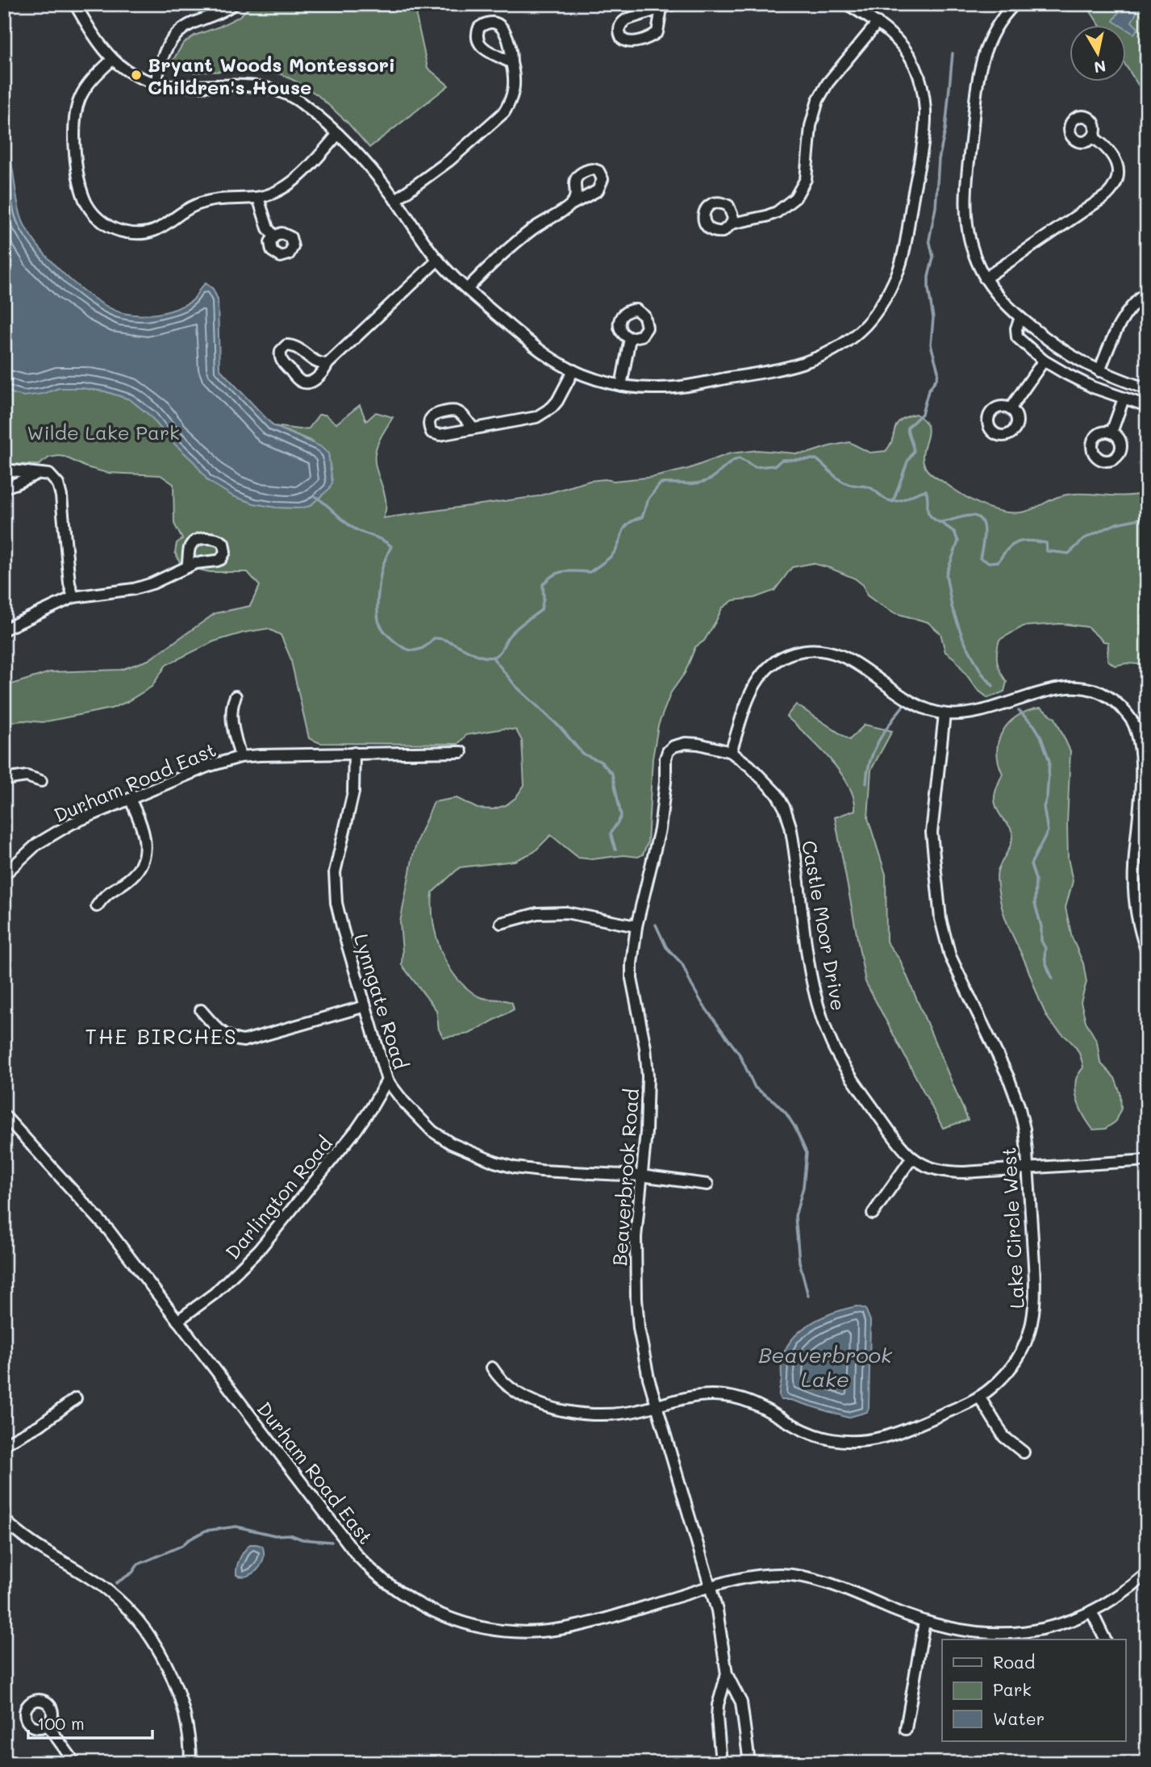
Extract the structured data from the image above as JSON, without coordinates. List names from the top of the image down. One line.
{"streets":{"street":["Durham Road East","Castle Moor Drive","Lynngate Road","Beaverbrook Road","Darlington Road","Lake Circle West"]},"crossings":[["Durham Road East","Lynngate Road"],["Durham Road East","Beaverbrook Road"],["Durham Road East","Darlington Road"],["Castle Moor Drive","Beaverbrook Road"],["Castle Moor Drive","Lake Circle West"],["Lynngate Road","Beaverbrook Road"],["Lynngate Road","Darlington Road"],["Beaverbrook Road","Lake Circle West"]],"districts":["THE BIRCHES"],"water":["Beaverbrook Lake"],"parks":["Wilde Lake Park"],"places":["Bryant Woods Montessori Children's House"],"legend":["Road","Park","Water"],"scale_bar":"100 m","north":"bottom"}
